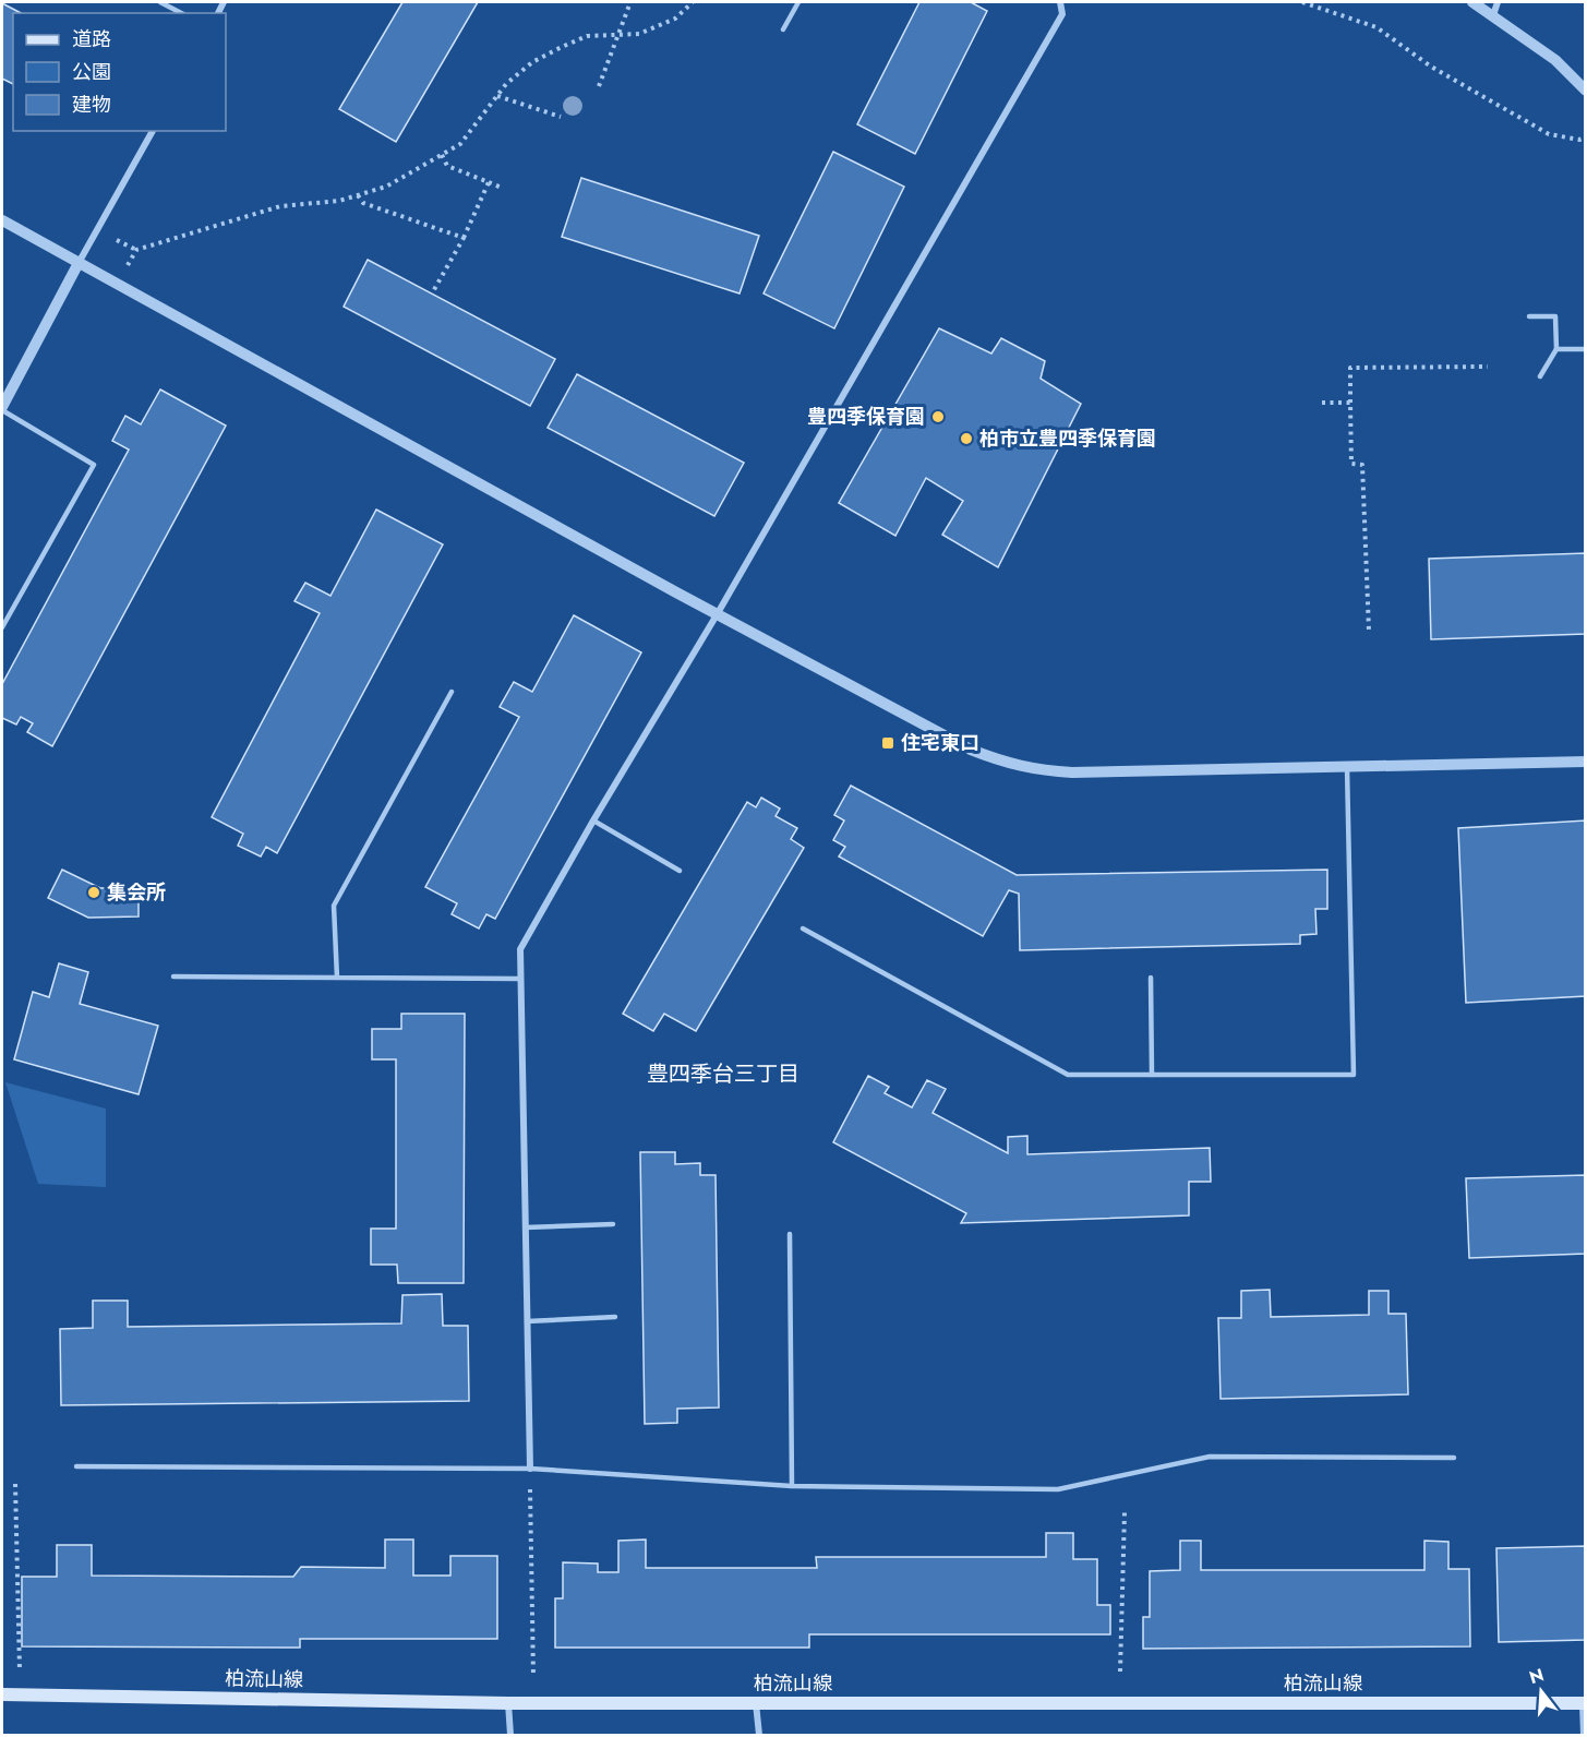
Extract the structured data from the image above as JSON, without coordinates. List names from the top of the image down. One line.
{"streets":{"main road":["柏流山線"]},"districts":["豊四季台三丁目"],"places":{"other":["豊四季保育園","柏市立豊四季保育園","集会所"],"transit":["住宅東口"]},"legend":["道路","公園","建物"],"north":"top"}
